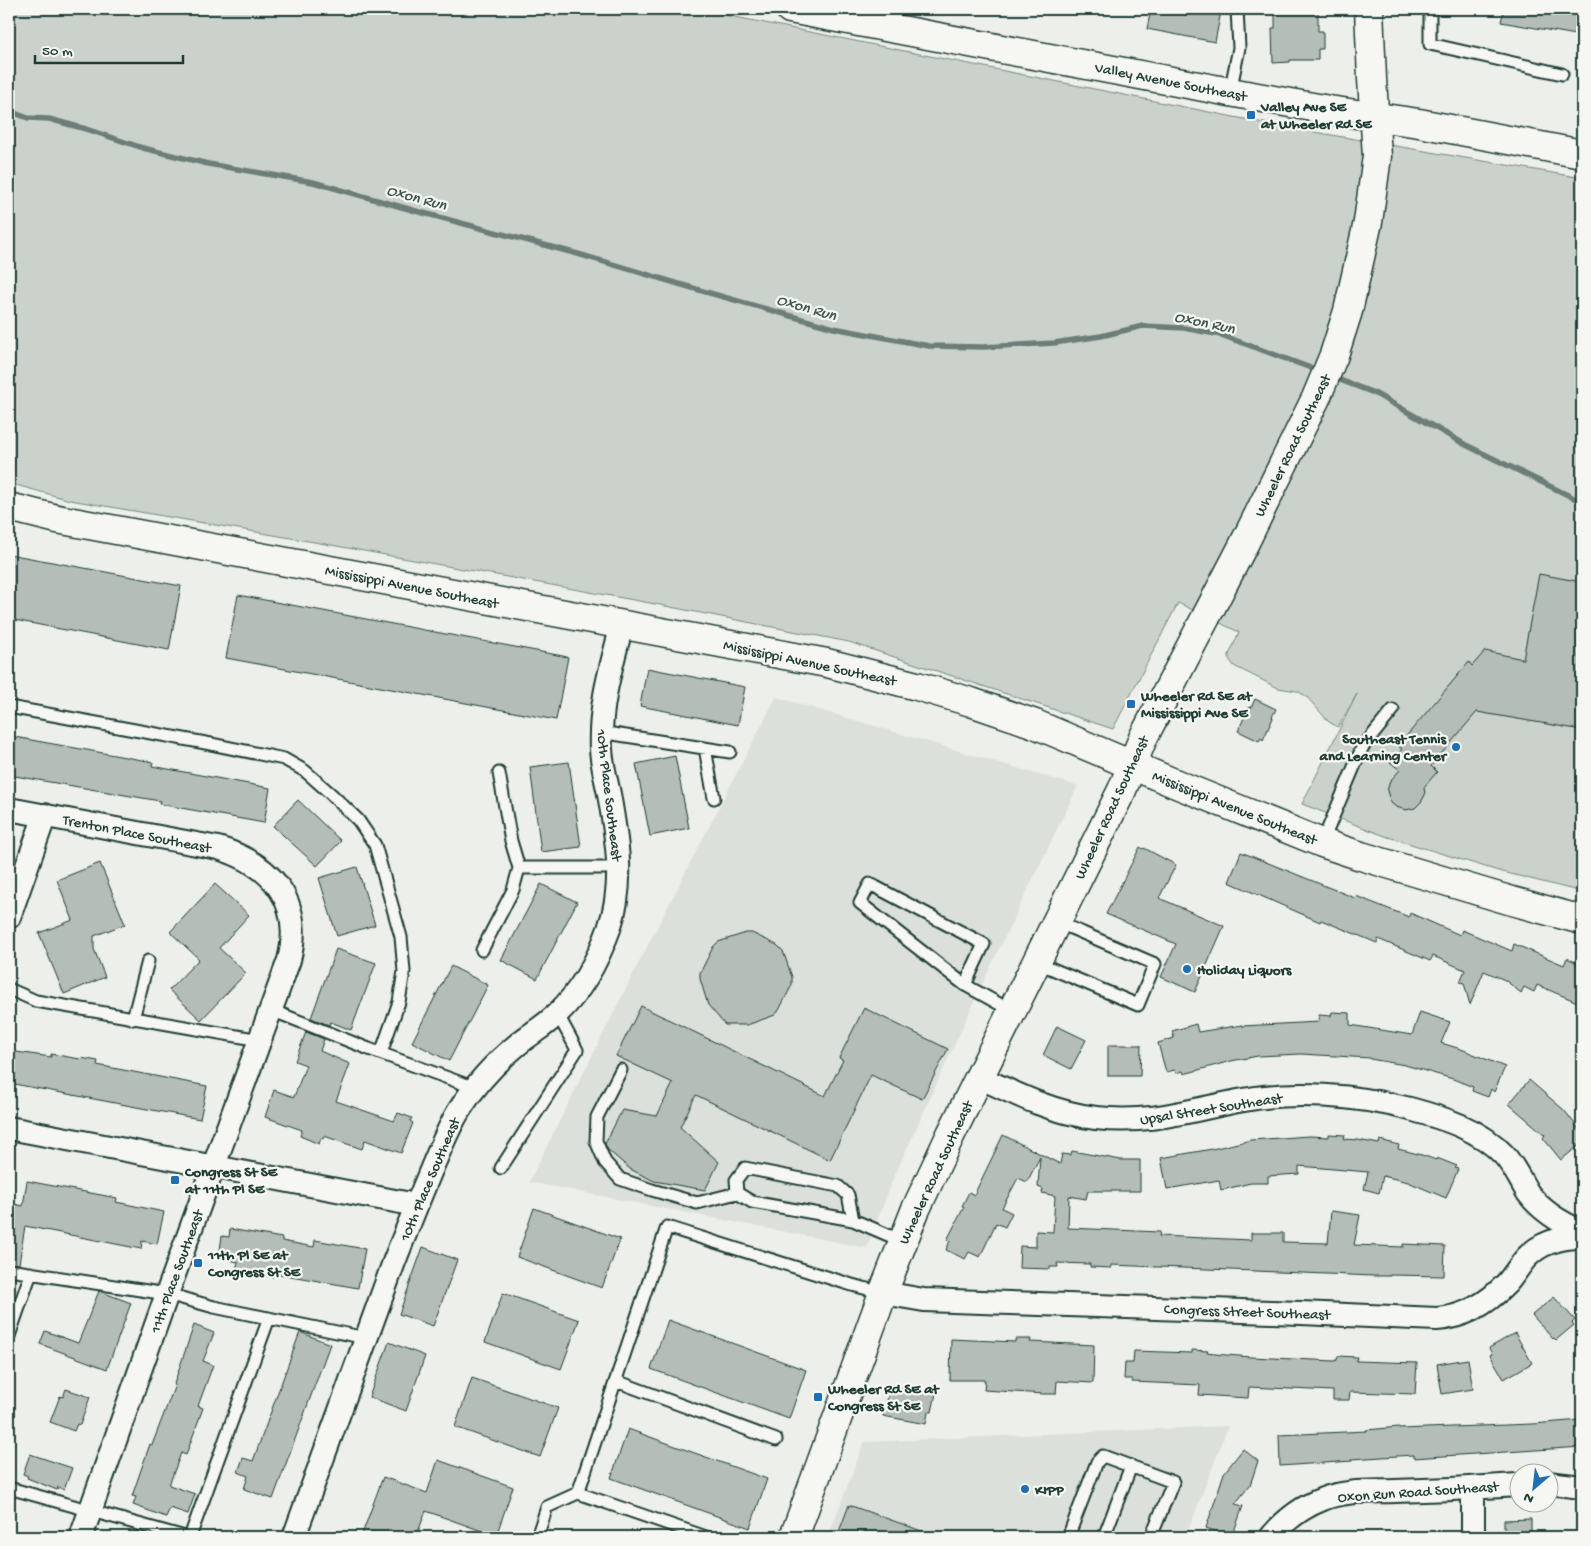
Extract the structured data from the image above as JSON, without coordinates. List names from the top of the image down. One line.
{"streets":{"main road":["Valley Avenue Southeast","Wheeler Road Southeast","Mississippi Avenue Southeast"],"street":["10th Place Southeast","Trenton Place Southeast","Upsal Street Southeast","11th Place Southeast","Congress Street Southeast","Oxon Run Road Southeast"]},"crossings":[["Valley Avenue Southeast","Wheeler Road Southeast"],["Wheeler Road Southeast","Mississippi Avenue Southeast"],["Wheeler Road Southeast","Upsal Street Southeast"],["Wheeler Road Southeast","Congress Street Southeast"],["Mississippi Avenue Southeast","10th Place Southeast"],["Trenton Place Southeast","11th Place Southeast"]],"water":["Oxon Run"],"places":{"transit":["Valley Ave SE at Wheeler Rd SE","Wheeler Rd SE at Mississippi Ave SE","Congress St SE at 11th Pl SE","11th Pl SE at Congress St SE","Wheeler Rd SE at Congress St SE"],"other":["Southeast Tennis and Learning Center","Holiday Liquors","KIPP"]},"scale_bar":"50 m","north":"bottom left"}
